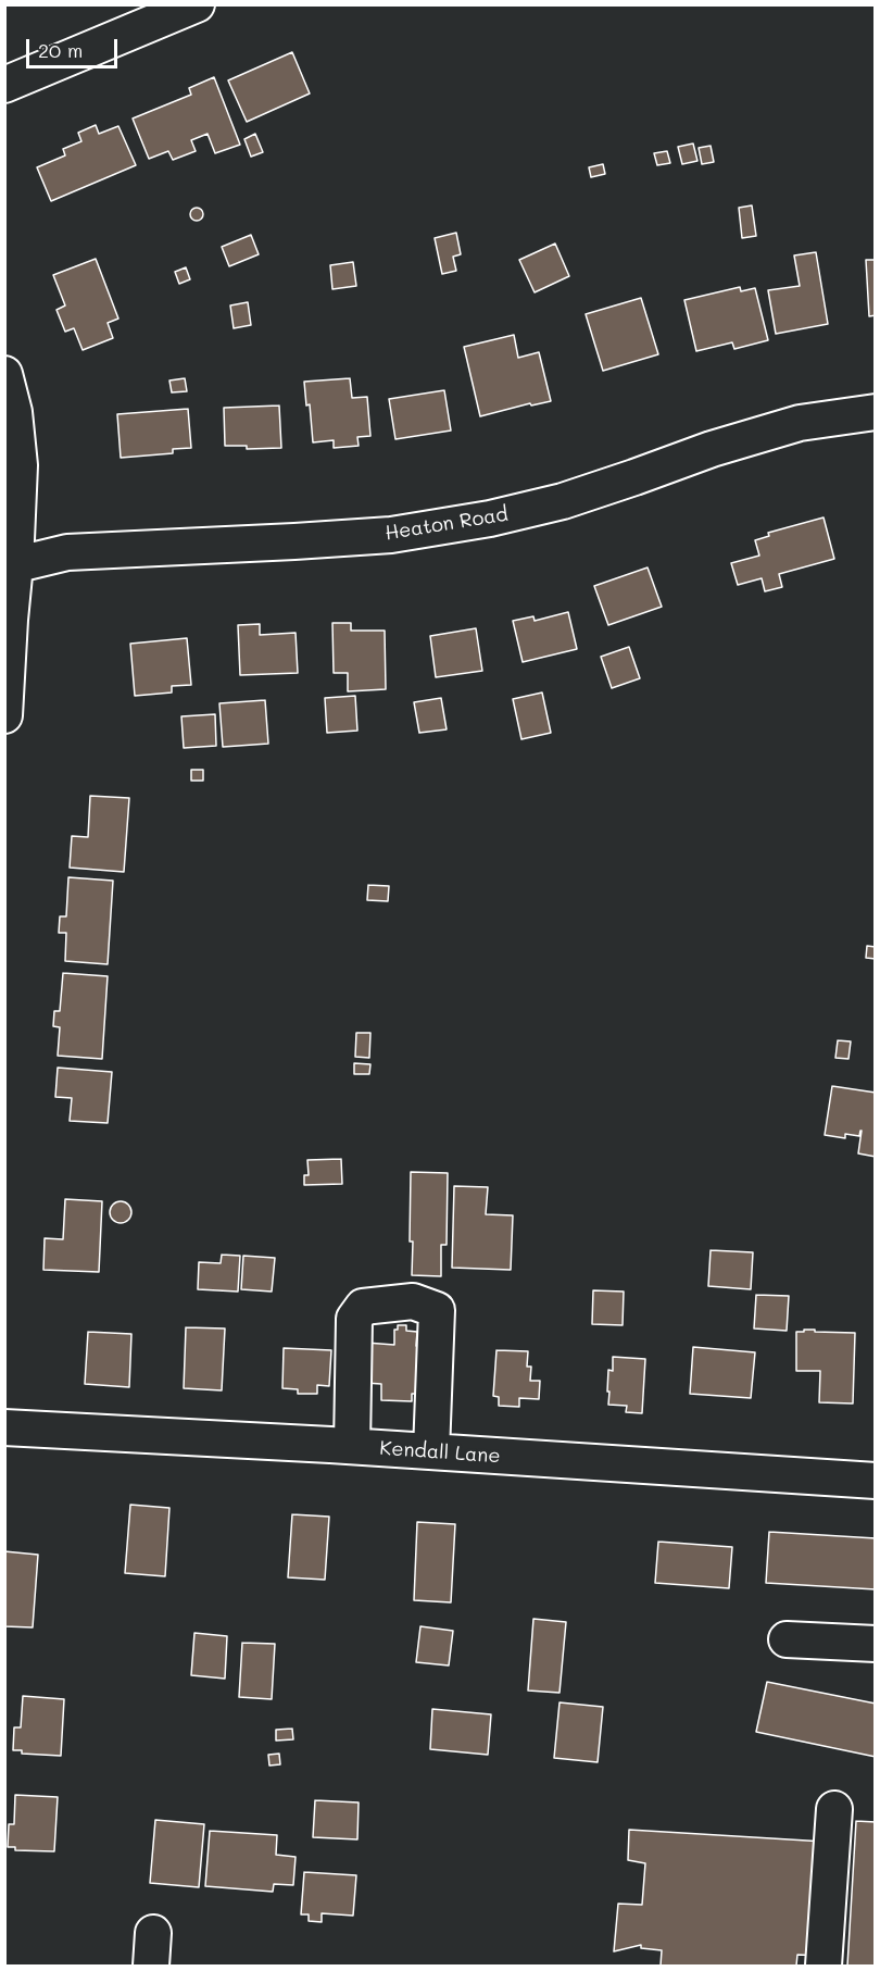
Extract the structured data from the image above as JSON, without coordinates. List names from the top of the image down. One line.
{"streets":{"street":["Heaton Road","Kendall Lane"]},"scale_bar":"20 m"}
